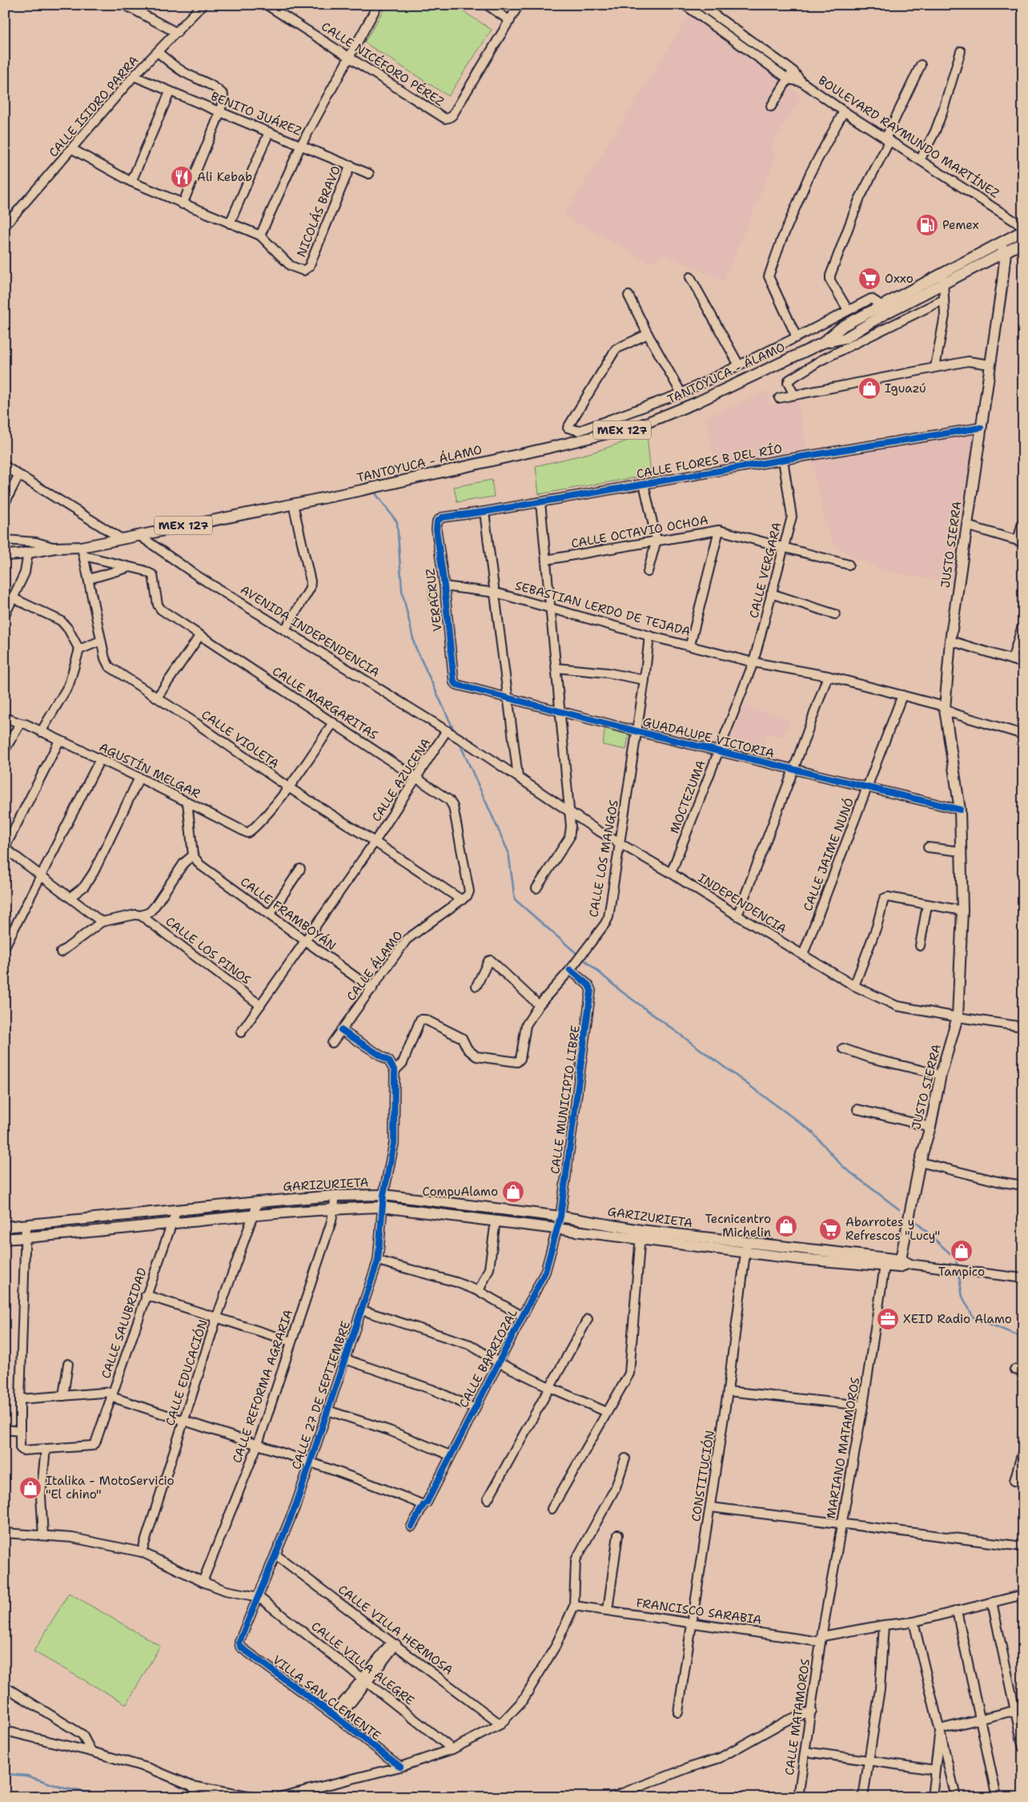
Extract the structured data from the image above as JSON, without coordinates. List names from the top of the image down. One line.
{"streets":{"main road":["TANTOYUCA - ÁLAMO","MEX 127","JUSTO SIERRA","GARIZURIETA"],"street":["CALLE NICÉFORO PÉREZ","CALLE ISIDRO PARRA","BENITO JUÁREZ","BOULEVARD RAYMUNDO MARTÍNEZ","NICOLÁS BRAVO","CALLE FLORES B DEL RÍO","CALLE OCTAVIO OCHOA","CALLE VERGARA","VERACRUZ","SEBASTIAN LERDO DE TEJADA","AVENIDA INDEPENDENCIA","CALLE MARGARITAS","GUADALUPE VICTORIA","CALLE VIOLETA","AGUSTÍN MELGAR","CALLE AZUCENA","MOCTEZUMA","CALLE JAIME NUNÓ","CALLE LOS MANGOS","INDEPENDENCIA","CALLE FRAMBOYÁN","CALLE LOS PINOS","CALLE ÁLAMO","CALLE MUNICIPIO LIBRE","CALLE SALUBRIDAD","CALLE BARRIOZAL","CALLE EDUCACIÓN","CALLE REFORMA AGRARIA","CALLE 27 DE SEPTIEMBRE","MARIANO MATAMOROS","CONSTITUCIÓN","FRANCISCO SARABIA","CALLE VILLA HERMOSA","CALLE VILLA ALEGRE","VILLA SAN CLEMENTE","CALLE MATAMOROS"]},"crossings":[["CALLE ISIDRO PARRA","BENITO JUÁREZ"],["BENITO JUÁREZ","NICOLÁS BRAVO"],["TANTOYUCA - ÁLAMO","MEX 127"],["TANTOYUCA - ÁLAMO","AVENIDA INDEPENDENCIA"],["TANTOYUCA - ÁLAMO","CALLE MARGARITAS"],["TANTOYUCA - ÁLAMO","CALLE VIOLETA"],["MEX 127","JUSTO SIERRA"],["CALLE FLORES B DEL RÍO","JUSTO SIERRA"],["CALLE FLORES B DEL RÍO","CALLE VERGARA"],["CALLE FLORES B DEL RÍO","VERACRUZ"],["CALLE OCTAVIO OCHOA","CALLE VERGARA"],["JUSTO SIERRA","SEBASTIAN LERDO DE TEJADA"],["JUSTO SIERRA","GUADALUPE VICTORIA"],["JUSTO SIERRA","INDEPENDENCIA"],["JUSTO SIERRA","GARIZURIETA"],["CALLE VERGARA","SEBASTIAN LERDO DE TEJADA"],["CALLE VERGARA","MOCTEZUMA"],["VERACRUZ","SEBASTIAN LERDO DE TEJADA"],["VERACRUZ","GUADALUPE VICTORIA"],["SEBASTIAN LERDO DE TEJADA","MOCTEZUMA"],["SEBASTIAN LERDO DE TEJADA","CALLE JAIME NUNÓ"],["SEBASTIAN LERDO DE TEJADA","CALLE LOS MANGOS"],["AVENIDA INDEPENDENCIA","CALLE AZUCENA"],["AVENIDA INDEPENDENCIA","INDEPENDENCIA"],["CALLE MARGARITAS","CALLE VIOLETA"],["CALLE MARGARITAS","CALLE AZUCENA"],["CALLE MARGARITAS","CALLE ÁLAMO"],["GUADALUPE VICTORIA","MOCTEZUMA"],["GUADALUPE VICTORIA","CALLE JAIME NUNÓ"],["GUADALUPE VICTORIA","CALLE LOS MANGOS"],["CALLE VIOLETA","AGUSTÍN MELGAR"],["CALLE VIOLETA","CALLE AZUCENA"],["CALLE VIOLETA","CALLE ÁLAMO"],["CALLE AZUCENA","CALLE FRAMBOYÁN"],["CALLE AZUCENA","CALLE LOS PINOS"],["MOCTEZUMA","INDEPENDENCIA"],["CALLE JAIME NUNÓ","INDEPENDENCIA"],["CALLE LOS MANGOS","INDEPENDENCIA"],["CALLE LOS MANGOS","CALLE MUNICIPIO LIBRE"],["CALLE LOS MANGOS","CALLE 27 DE SEPTIEMBRE"],["CALLE FRAMBOYÁN","CALLE ÁLAMO"],["CALLE MUNICIPIO LIBRE","GARIZURIETA"],["CALLE MUNICIPIO LIBRE","CALLE BARRIOZAL"],["GARIZURIETA","CALLE SALUBRIDAD"],["GARIZURIETA","CALLE BARRIOZAL"],["GARIZURIETA","CALLE EDUCACIÓN"],["GARIZURIETA","CALLE REFORMA AGRARIA"],["GARIZURIETA","CALLE 27 DE SEPTIEMBRE"],["GARIZURIETA","MARIANO MATAMOROS"],["GARIZURIETA","CONSTITUCIÓN"],["CALLE 27 DE SEPTIEMBRE","CALLE VILLA HERMOSA"],["CALLE 27 DE SEPTIEMBRE","CALLE VILLA ALEGRE"],["CALLE 27 DE SEPTIEMBRE","VILLA SAN CLEMENTE"],["MARIANO MATAMOROS","FRANCISCO SARABIA"],["MARIANO MATAMOROS","CALLE MATAMOROS"],["CONSTITUCIÓN","FRANCISCO SARABIA"],["FRANCISCO SARABIA","CALLE MATAMOROS"]],"places":{"restaurant":["Ali Kebab"],"fuel station":["Pemex"],"supermarket":["Oxxo","Abarrotes y Refrescos \"Lucy\""],"shop":["Iguazú","CompuAlamo","Tecnicentro Michelin","Tampico","Italika - MotoServicio \"El chino\""],"office":["XEID Radio Alamo"]}}
